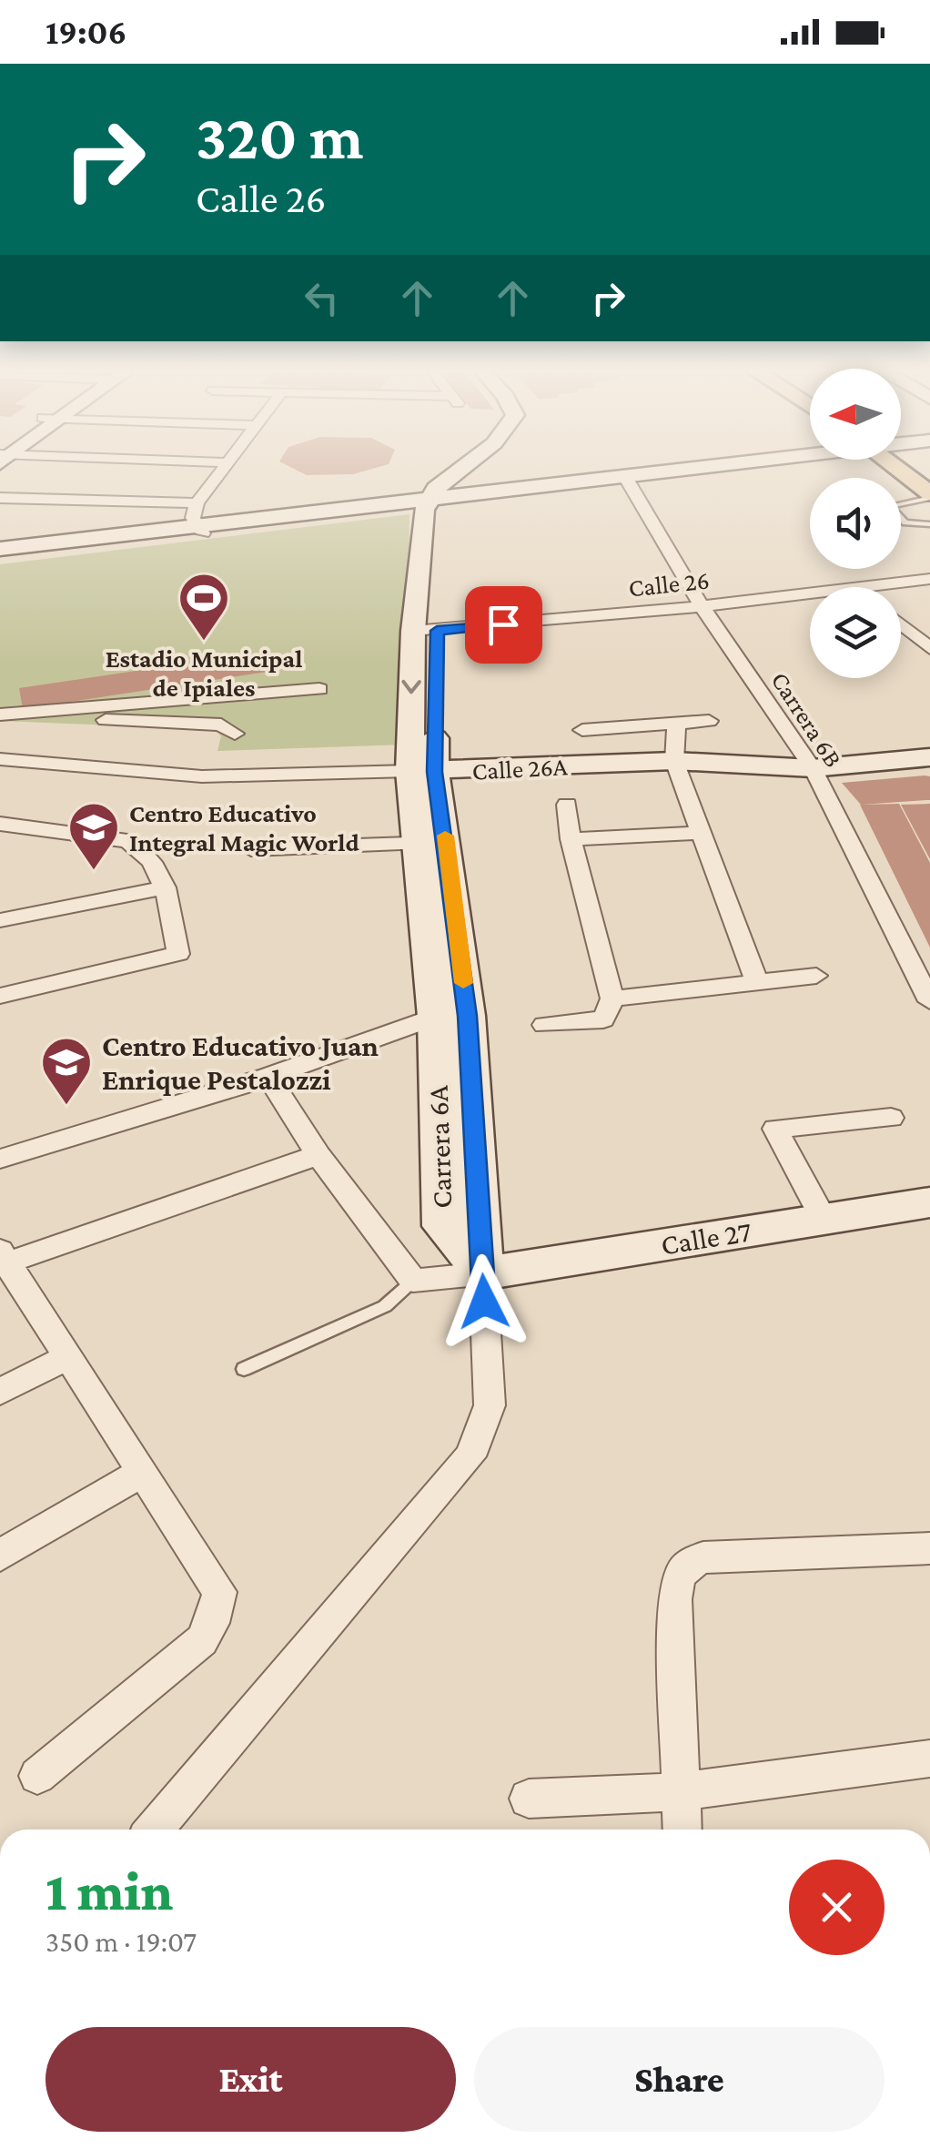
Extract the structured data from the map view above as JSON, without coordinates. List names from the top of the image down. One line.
{"streets":{"street":["Calle 26","Carrera 6B","Calle 26A","Carrera 6A","Calle 27"]},"crossings":[["Calle 26","Carrera 6B"],["Calle 26","Carrera 6A"],["Carrera 6B","Calle 26A"],["Calle 26A","Carrera 6A"],["Carrera 6A","Calle 27"]],"places":{"sports":["Estadio Municipal de Ipiales"],"school or university":["Centro Educativo Integral Magic World","Centro Educativo Juan Enrique Pestalozzi"]},"north":"left","page":{"status":"19:06","turn":["320 m","Calle 26"],"heading":["1 min","350 m · 19:07"],"buttons":["Exit","Share"]}}
